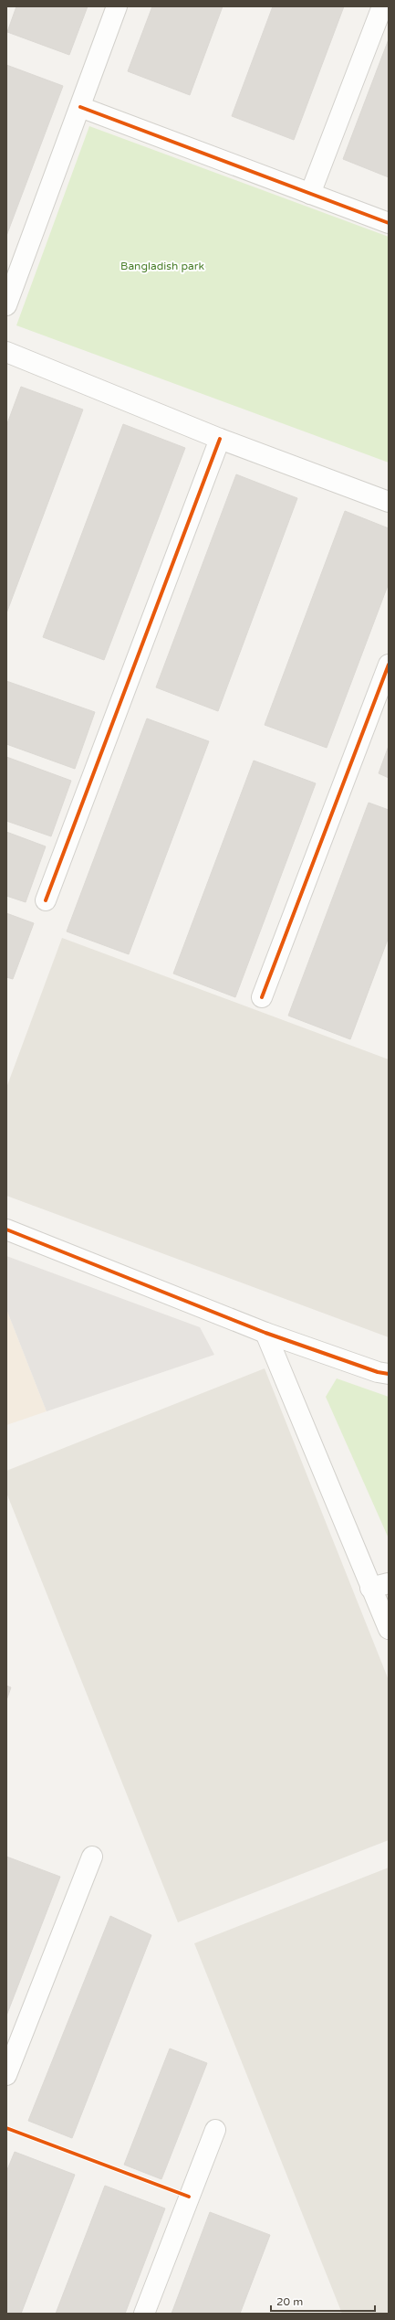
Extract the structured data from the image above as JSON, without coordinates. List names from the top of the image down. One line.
{"parks":["Bangladish park"],"scale_bar":"20 m"}
